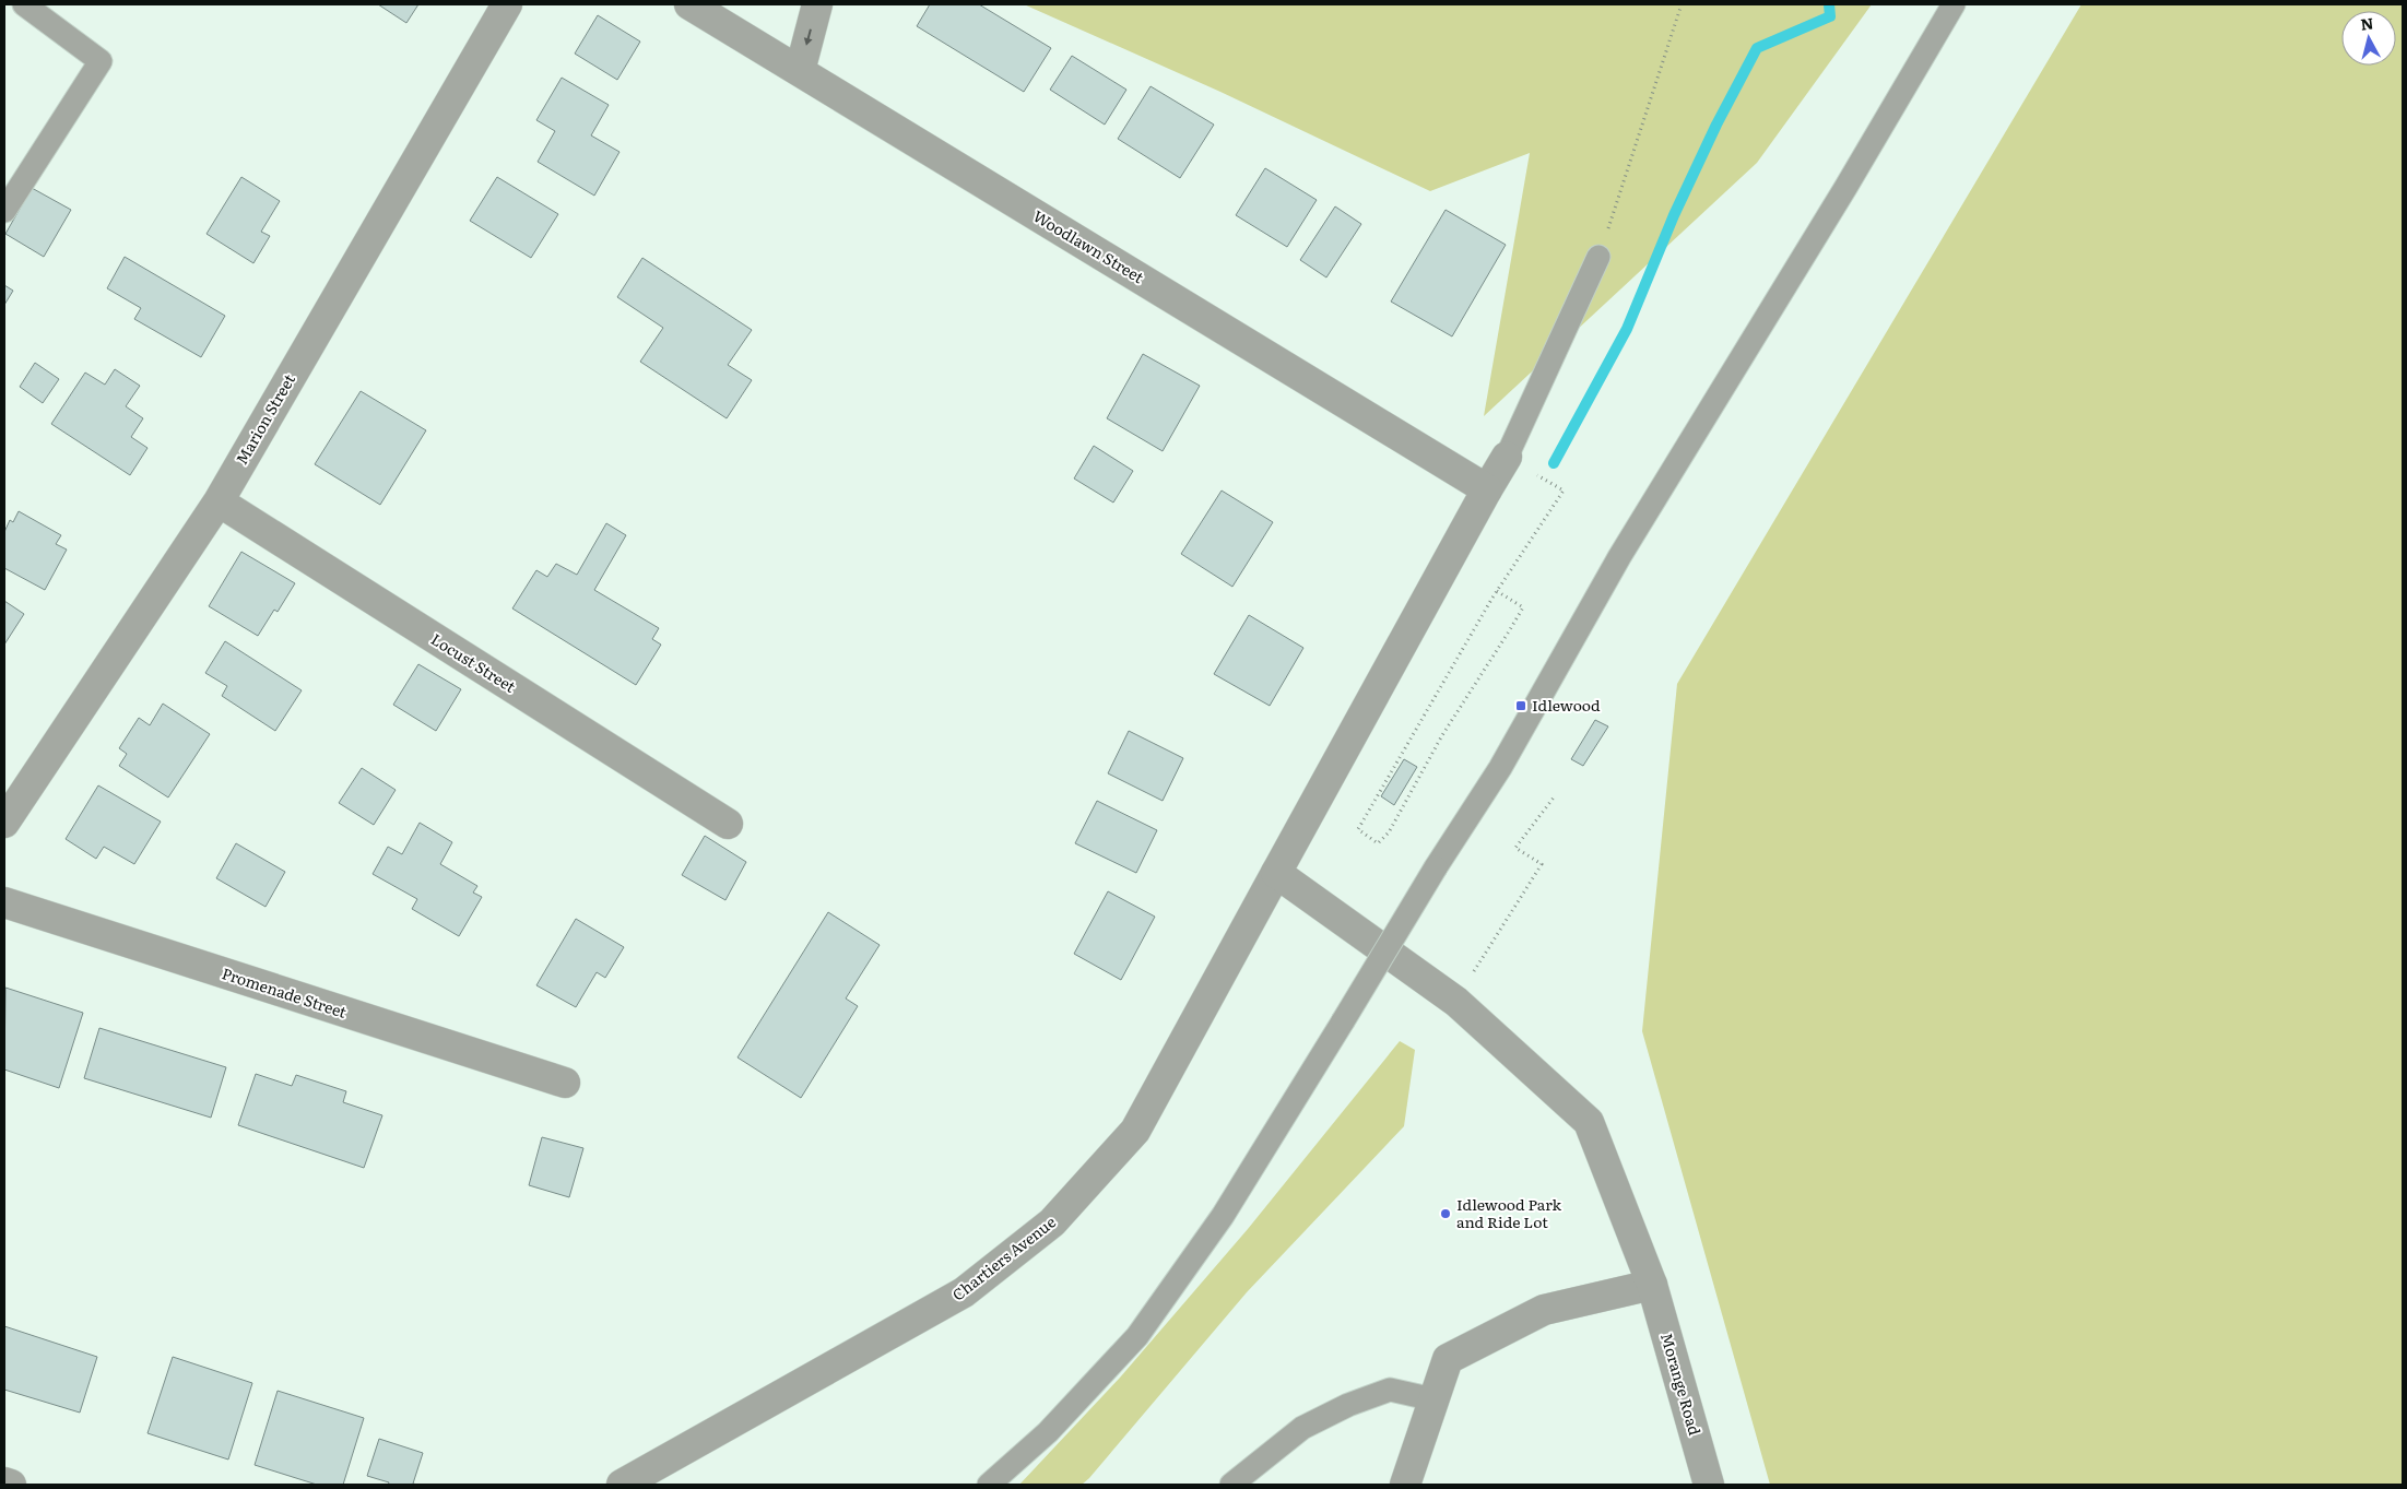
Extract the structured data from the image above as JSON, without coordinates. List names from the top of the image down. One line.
{"streets":{"street":["Woodlawn Street","Marion Street","Locust Street","Promenade Street","Chartiers Avenue","Morange Road"]},"crossings":[["Woodlawn Street","Chartiers Avenue"],["Marion Street","Locust Street"],["Chartiers Avenue","Morange Road"]],"places":{"transit":["Idlewood"],"other":["Idlewood Park and Ride Lot"]},"north":"top"}
